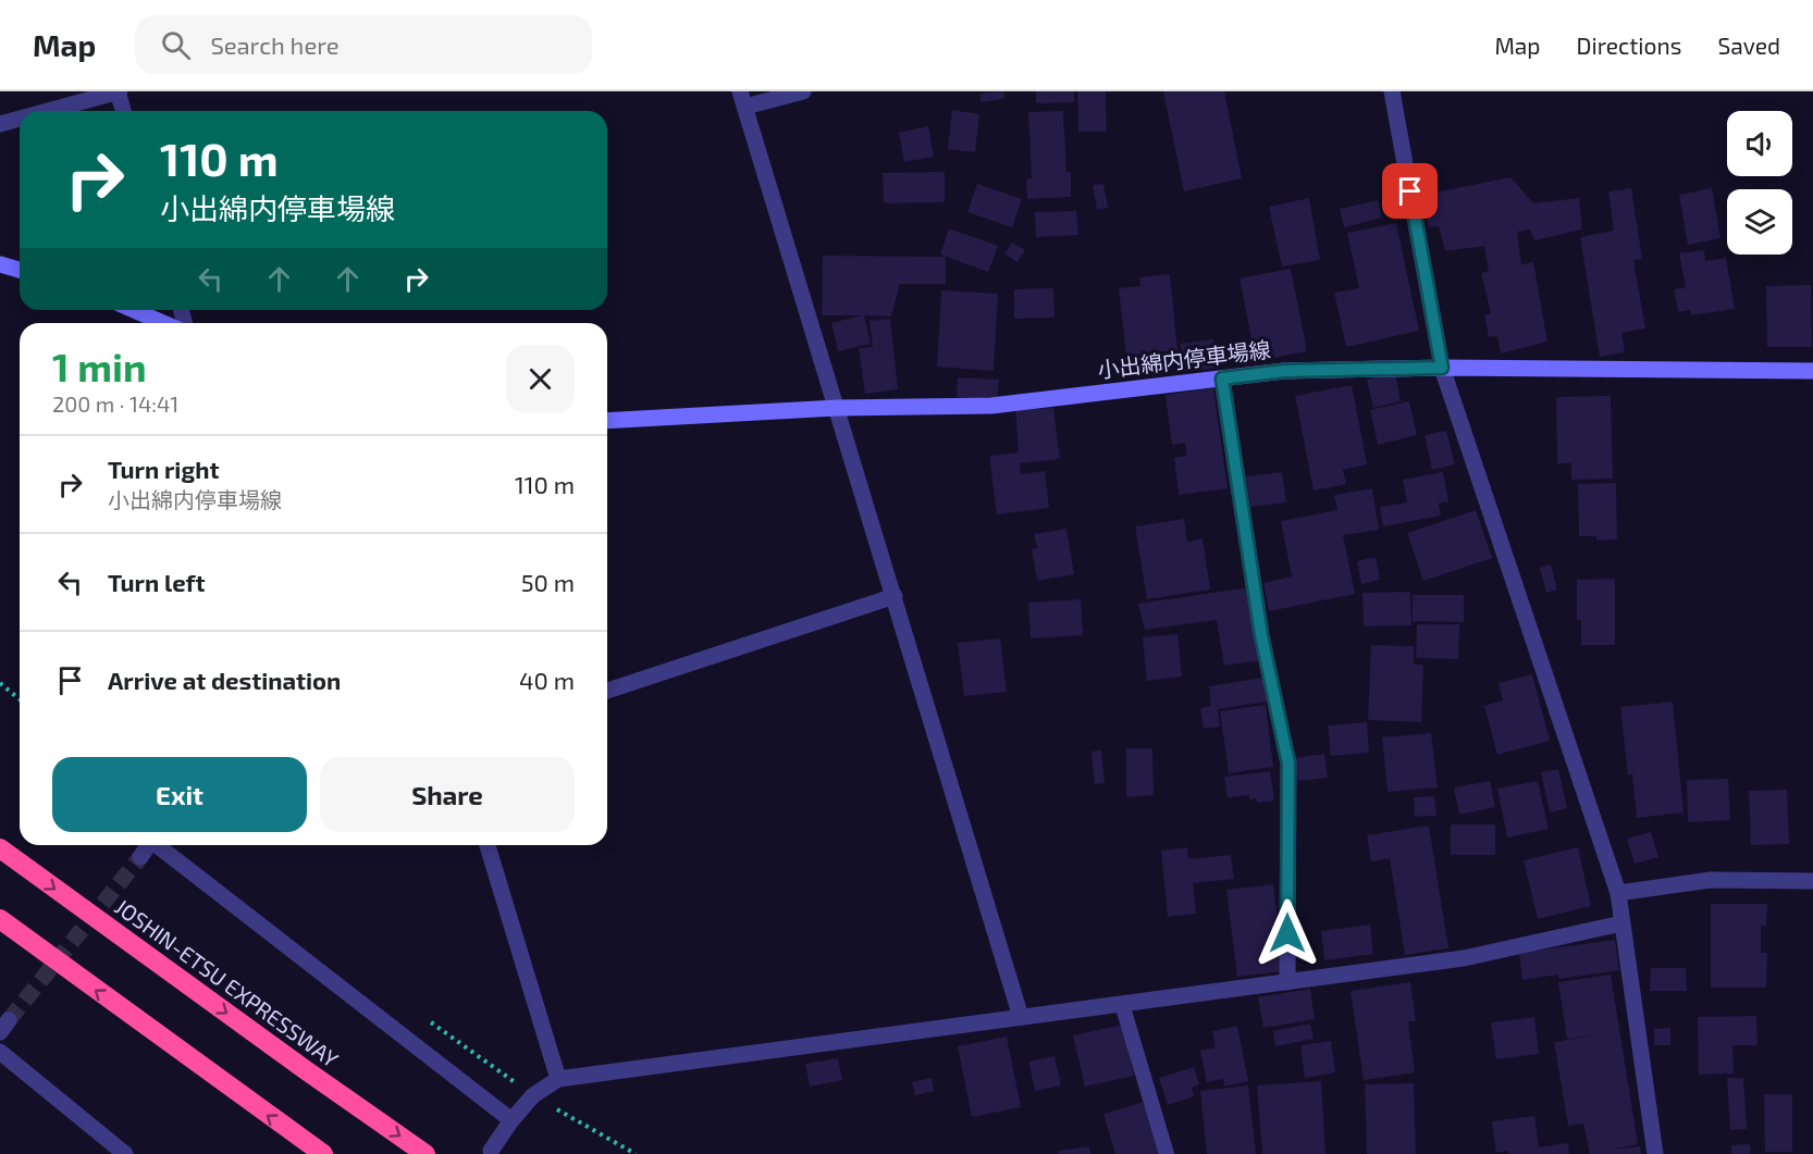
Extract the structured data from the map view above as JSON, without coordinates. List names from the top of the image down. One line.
{"streets":{"highway":["JOSHIN-ETSU EXPRESSWAY"],"main road":["小出綿内停車場線"]},"page":{"header":"Map","search":"Search here","nav":["Map","Directions","Saved"],"turn":["110 m","小出綿内停車場線"],"heading":["1 min","200 m · 14:41"],"list":[{"name":"Turn right","note":"小出綿内停車場線","value":"110 m"},{"name":"Turn left","value":"50 m"},{"name":"Arrive at destination","value":"40 m"}],"buttons":["Exit","Share"]}}
